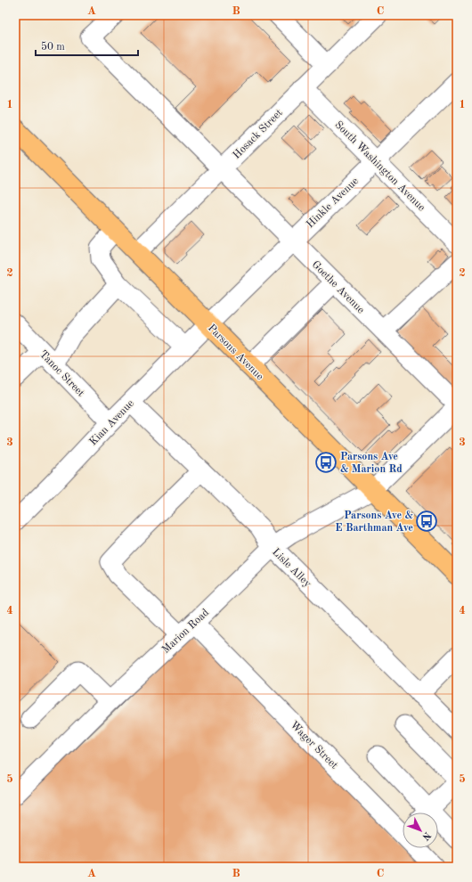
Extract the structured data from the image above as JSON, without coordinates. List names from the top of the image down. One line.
{"streets":{"main road":["Parsons Avenue"],"street":["Hosack Street","South Washington Avenue","Hinkle Avenue","Goethe Avenue","Tanoc Street","Kian Avenue","Lisle Alley","Marion Road","Wager Street"]},"crossings":[["Hosack Street","South Washington Avenue"],["Hosack Street","Goethe Avenue"],["Hosack Street","Parsons Avenue"],["South Washington Avenue","Hinkle Avenue"],["Hinkle Avenue","Goethe Avenue"],["Hinkle Avenue","Parsons Avenue"],["Hinkle Avenue","Kian Avenue"],["Goethe Avenue","Marion Road"],["Parsons Avenue","Kian Avenue"],["Parsons Avenue","Marion Road"],["Tanoc Street","Kian Avenue"],["Kian Avenue","Lisle Alley"],["Lisle Alley","Marion Road"],["Marion Road","Wager Street"]],"places":{"bus stop":["Parsons Ave & Marion Rd","Parsons Ave & E Barthman Ave"]},"scale_bar":"50 m","north":"bottom right","grid":{"columns":["A","B","C"],"rows":["1","2","3","4","5"]}}
